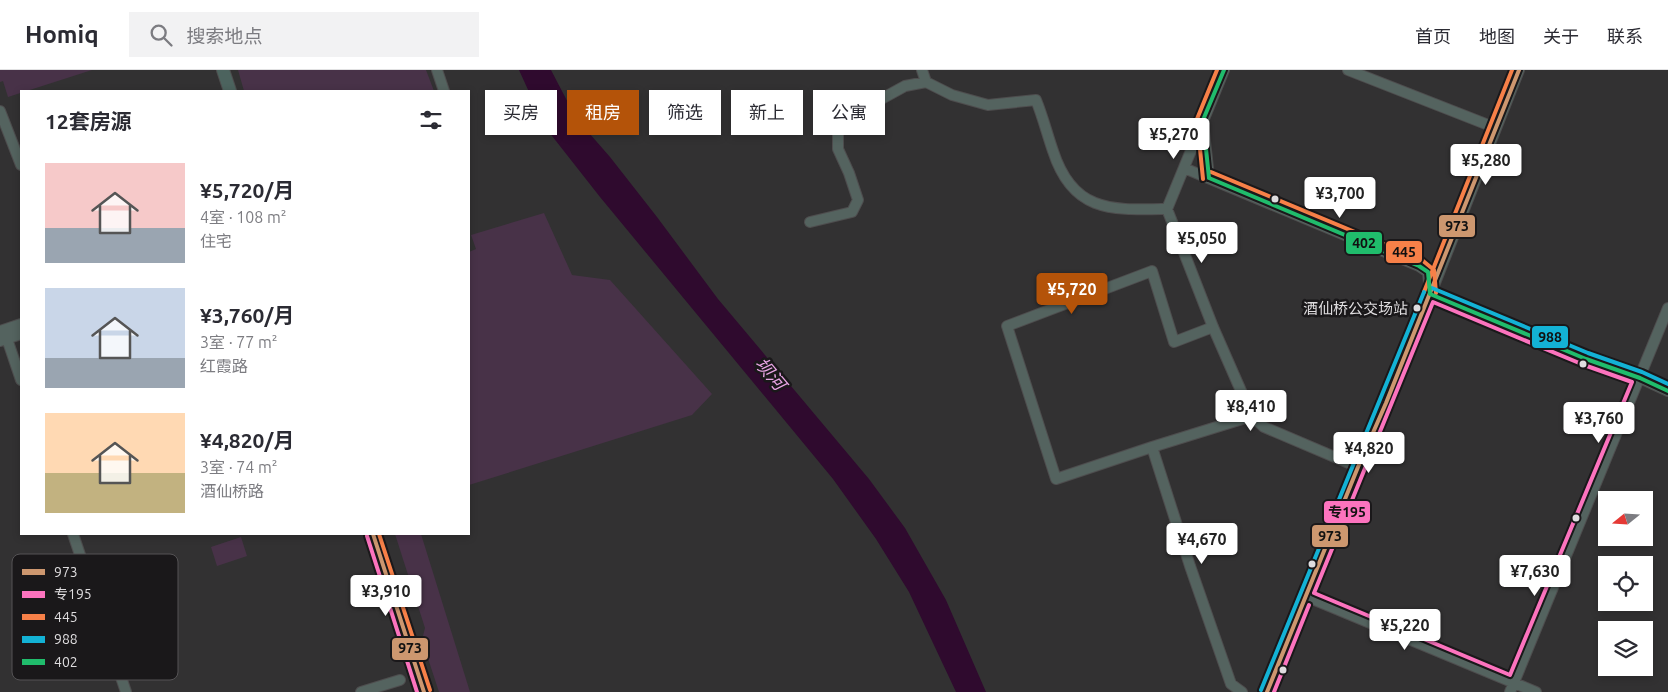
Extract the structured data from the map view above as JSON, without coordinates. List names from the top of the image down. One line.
{"water":["坝河"],"places":["酒仙桥公交场站"],"lines":["transit line 973","transit line 445","transit line 402","transit line 988","transit line 专195"],"legend":["973","专195","445","988","402"],"north":"left","page":{"header":"Homiq","search":"搜索地点","nav":["首页","地图","关于","联系"],"chip":["买房","租房","筛选","新上","公寓"],"heading":"12套房源","price":["¥5,270","¥5,280","¥3,700","¥5,050","¥5,720","¥8,410","¥3,760","¥4,820","¥4,670","¥7,630","¥3,910","¥5,220"],"list":[{"name":"¥5,720/月","note":"4室 · 108 m² · 住宅"},{"name":"¥3,760/月","note":"3室 · 77 m² · 红霞路"},{"name":"¥4,820/月","note":"3室 · 74 m² · 酒仙桥路"}]}}
